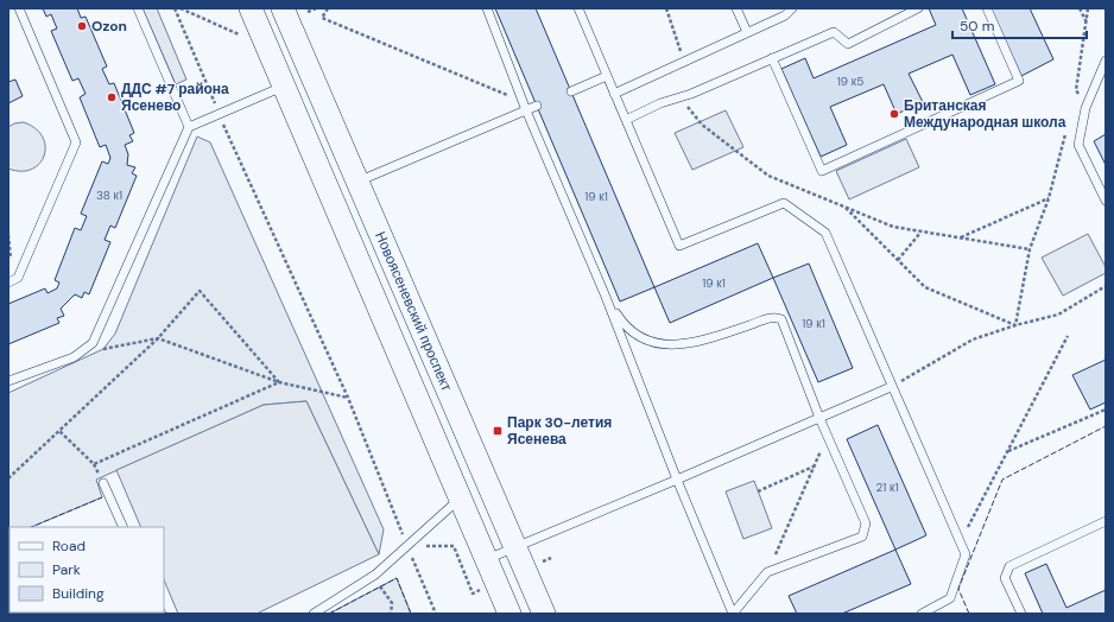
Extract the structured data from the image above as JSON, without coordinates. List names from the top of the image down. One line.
{"streets":{"street":["Новоясеневский проспект"]},"places":{"other":["Ozon","ДДС #7 района Ясенево","Британская Международная школа"],"transit":["Парк 30-летия Ясенева"]},"house_numbers":["19 к5","38 к1","19 к1","19 к1","19 к1","21 к1"],"legend":["Road","Park","Building"],"scale_bar":"50 m"}
